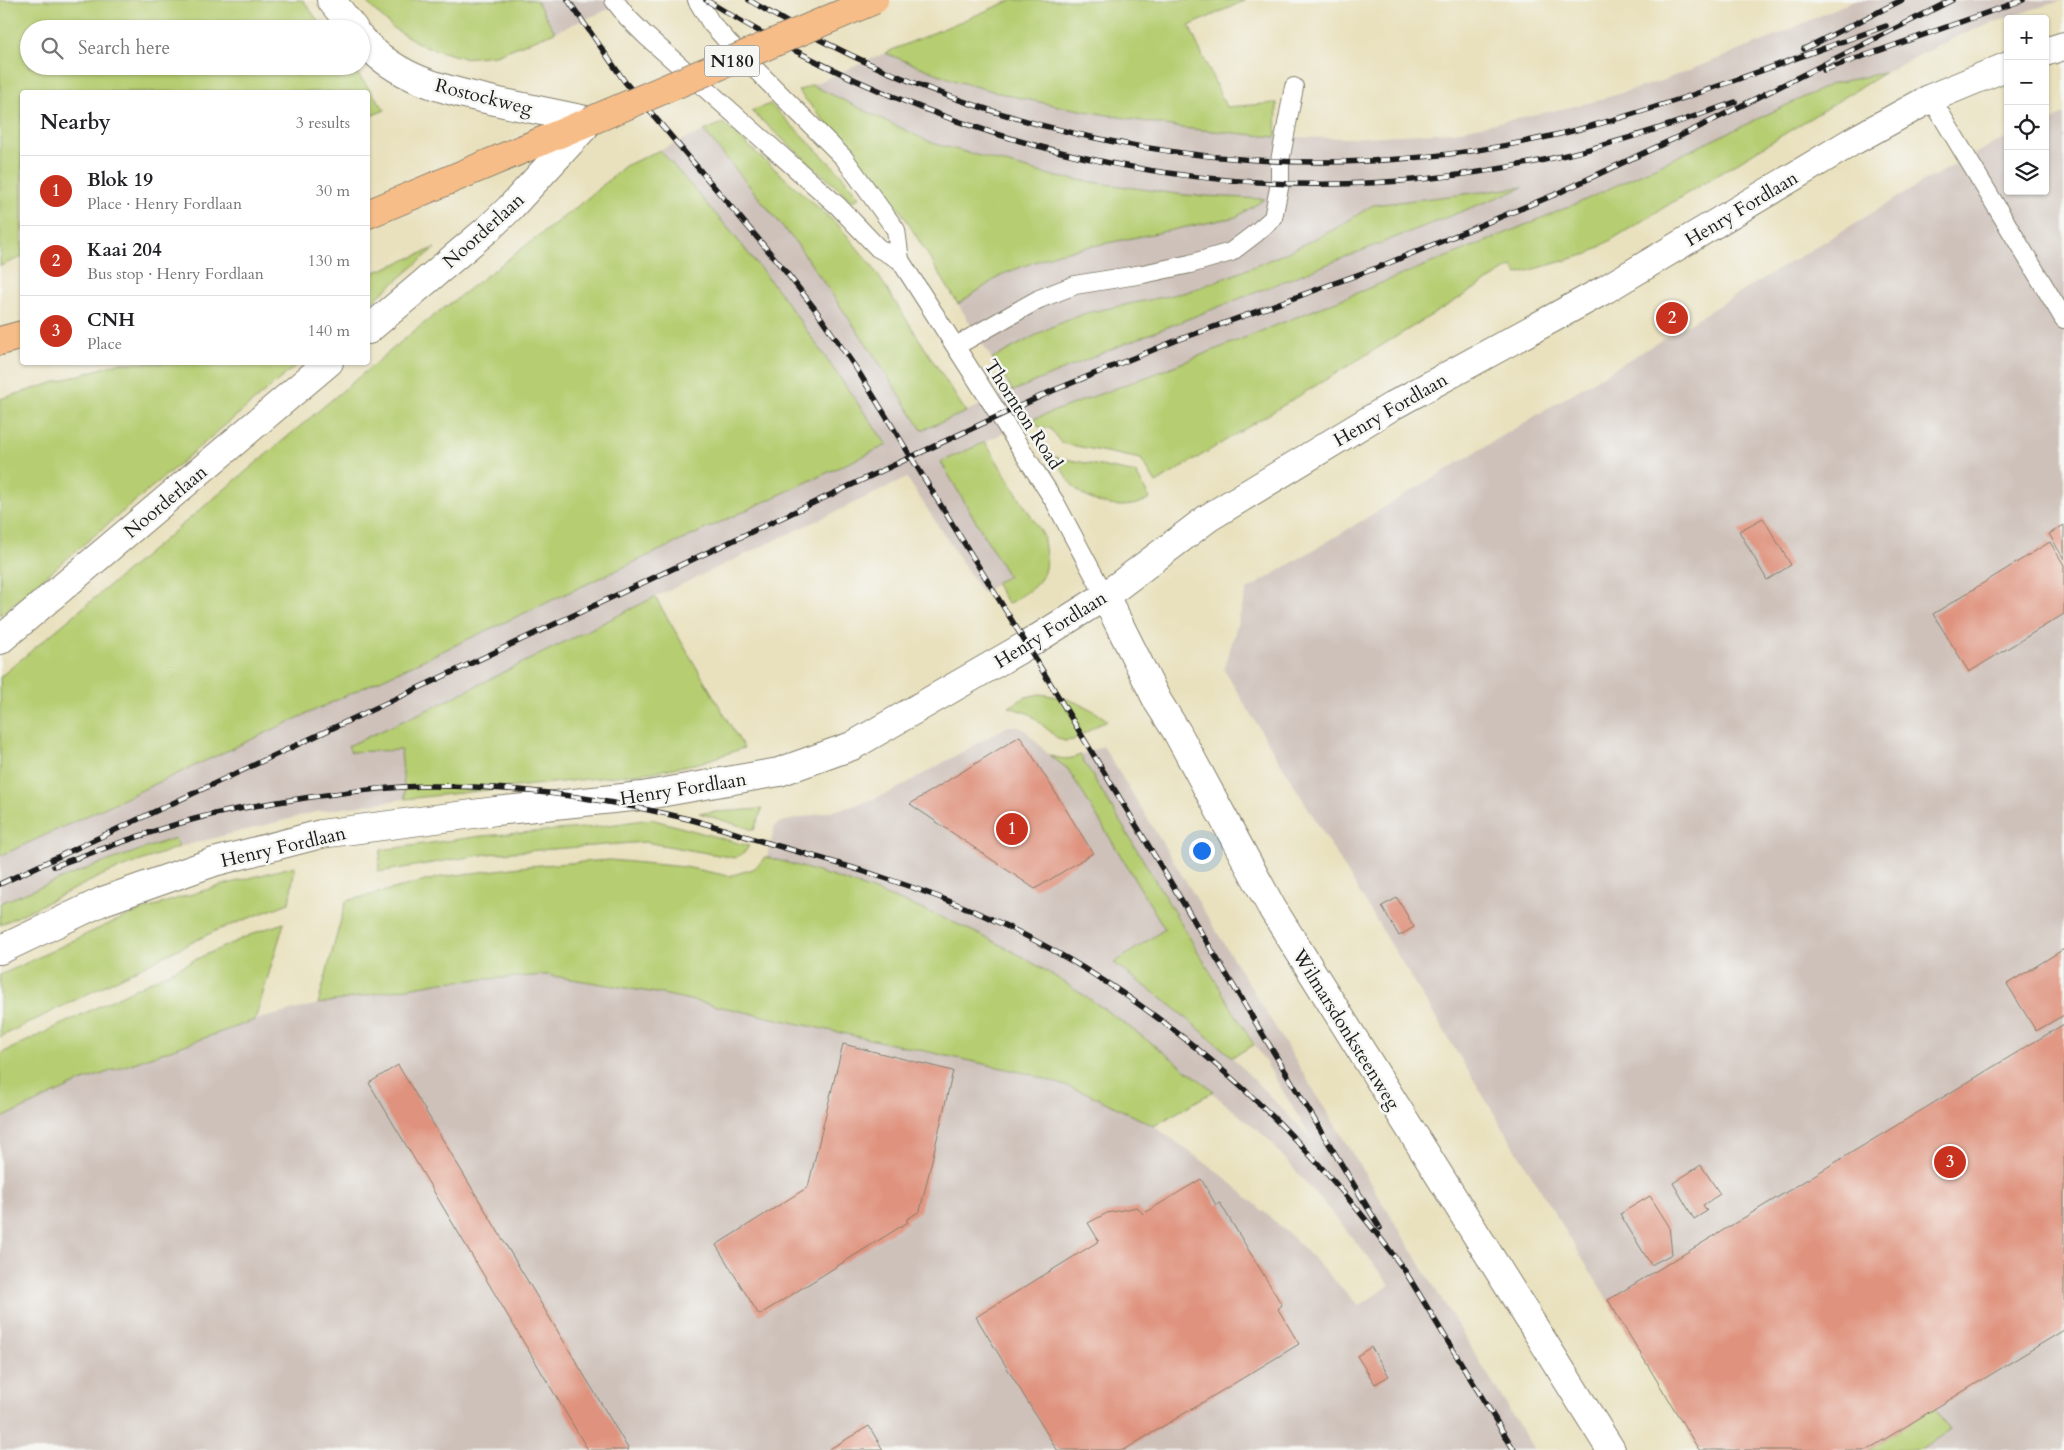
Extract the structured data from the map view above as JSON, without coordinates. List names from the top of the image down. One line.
{"streets":{"main road":["N180","Noorderlaan"],"street":["Rostockweg","Henry Fordlaan","Wilmarsdonksteenweg"],"lane":["Thornton Road"]},"crossings":[["Rostockweg","Noorderlaan"],["Henry Fordlaan","Thornton Road"],["Henry Fordlaan","Wilmarsdonksteenweg"],["Thornton Road","Wilmarsdonksteenweg"]],"page":{"map_buttons":["+","−"],"search":"Search here","heading":["Nearby","3 results"],"list":[{"mark":"1","name":"Blok 19","note":"Place · Henry Fordlaan","value":"30 m"},{"mark":"2","name":"Kaai 204","note":"Bus stop · Henry Fordlaan","value":"130 m"},{"mark":"3","name":"CNH","note":"Place","value":"140 m"}],"pins":["2","1","3"]}}
